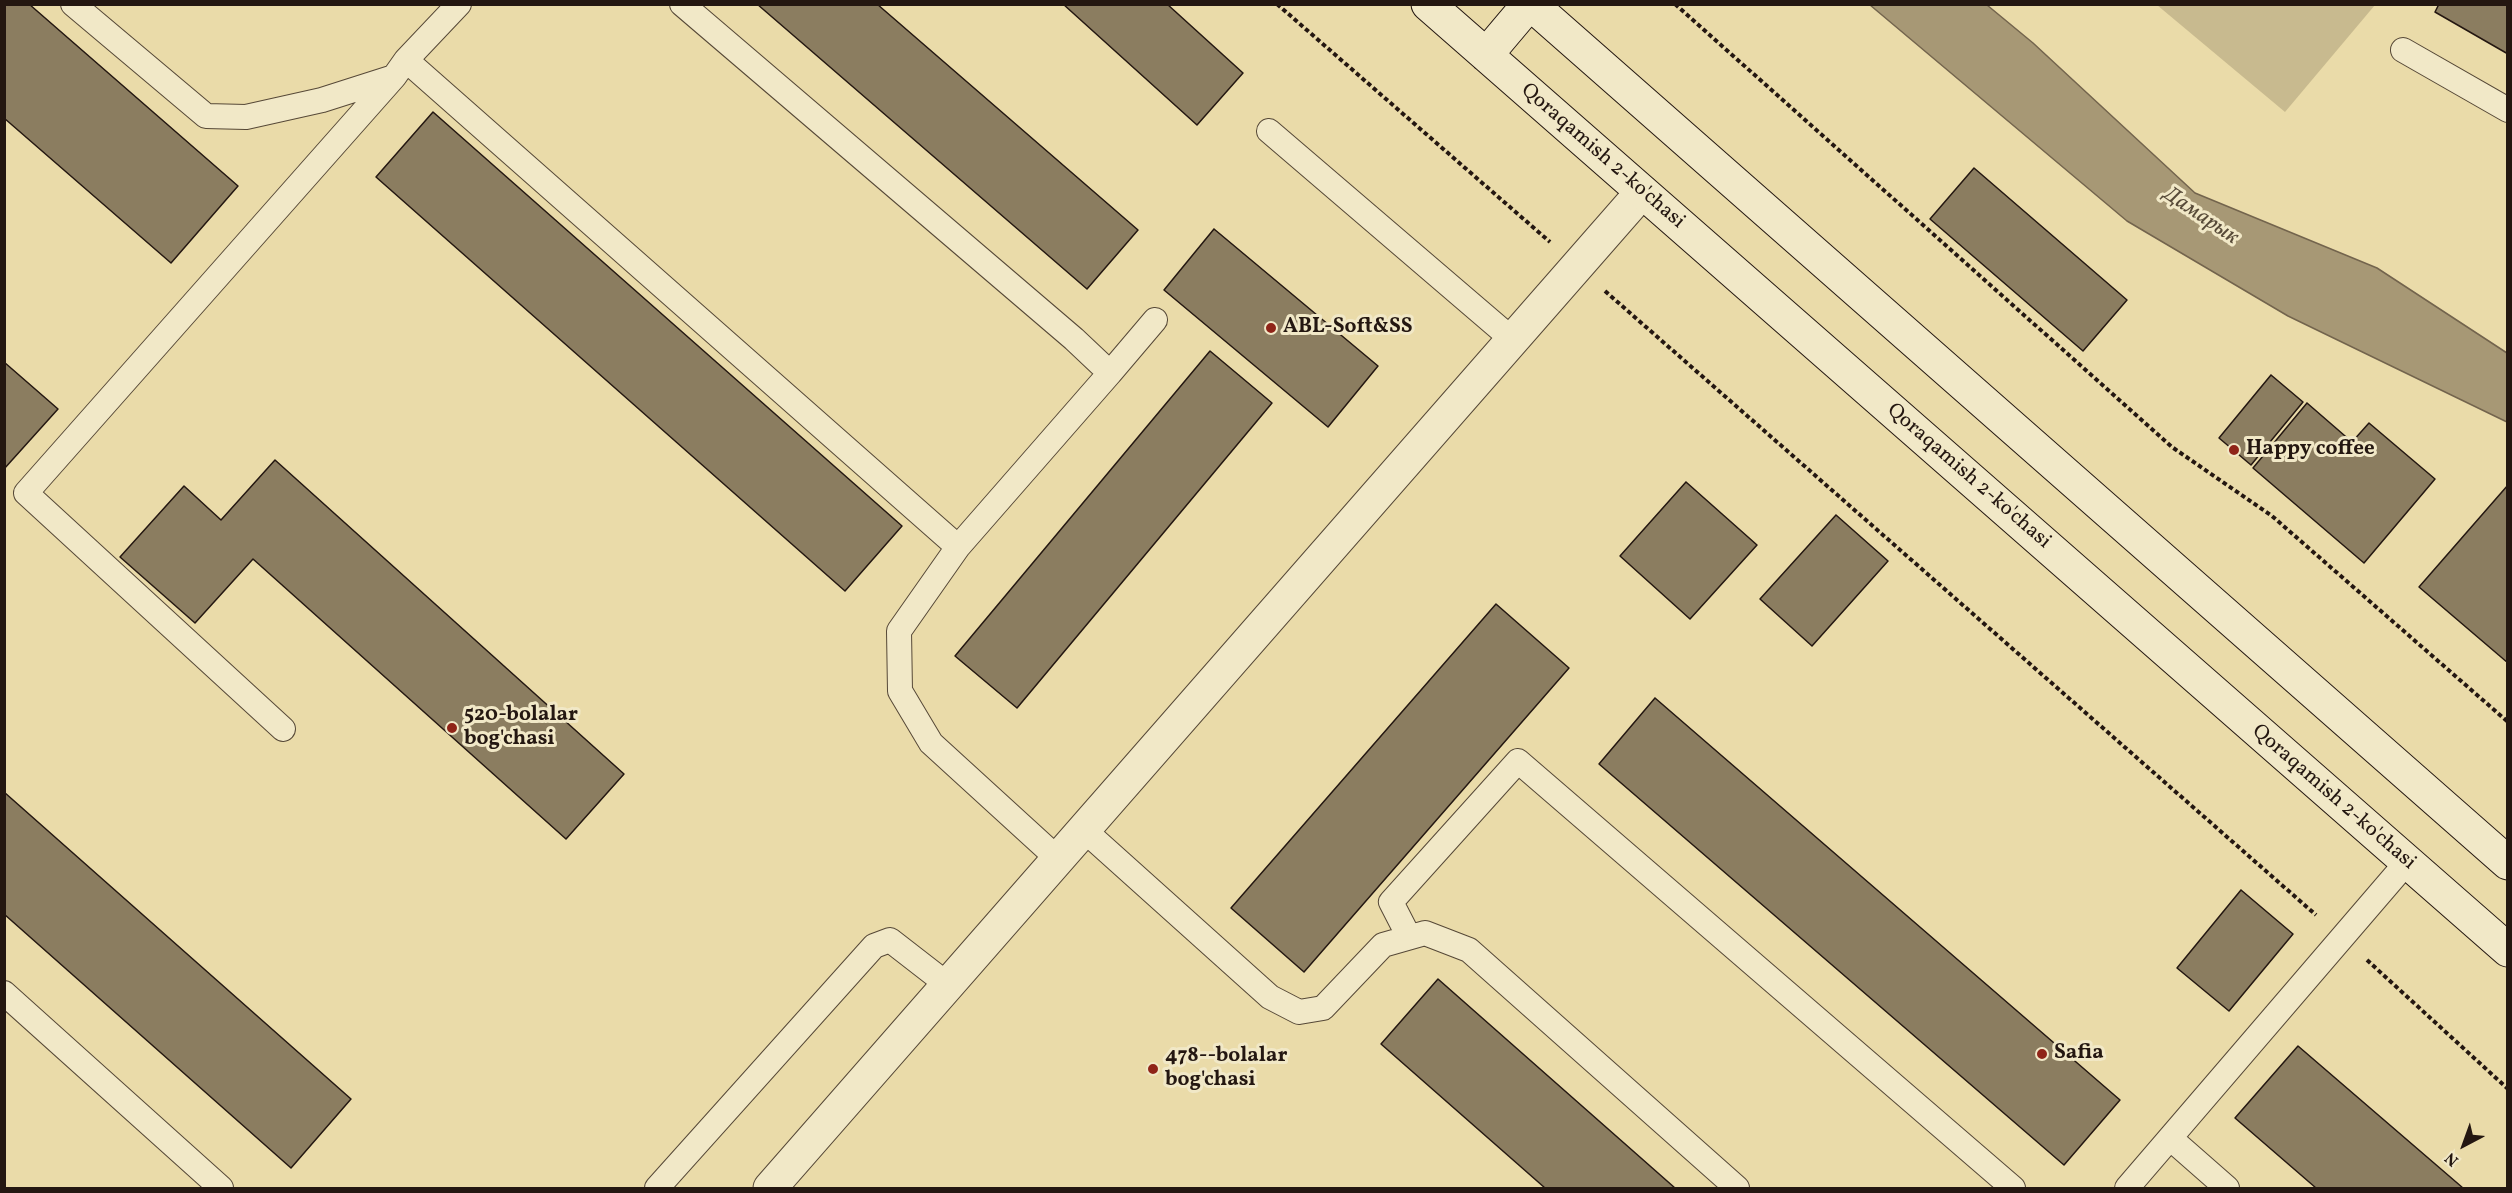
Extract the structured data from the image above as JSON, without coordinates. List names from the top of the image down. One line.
{"streets":{"main road":["Qoraqamish 2-ko'chasi"]},"water":["Дамарык"],"places":["ABL-Soft&SS","Happy coffee","520-bolalar bog'chasi","Safia","478--bolalar bog'chasi"],"north":"bottom left"}
